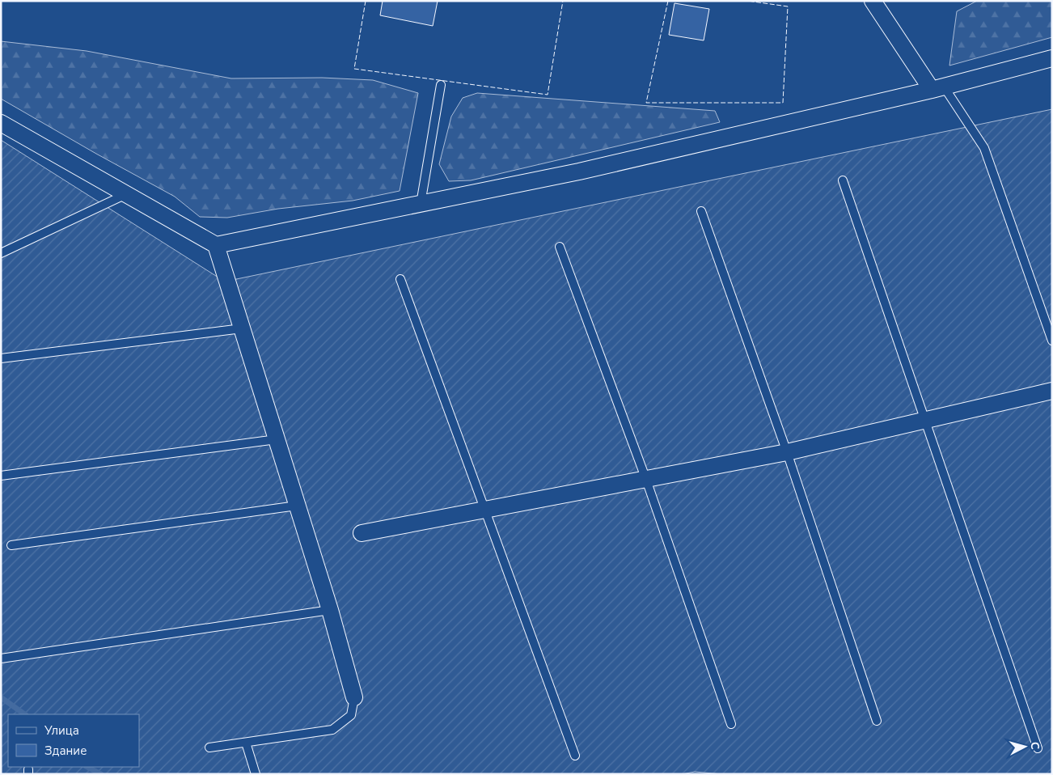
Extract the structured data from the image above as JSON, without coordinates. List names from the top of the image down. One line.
{"legend":["Улица","Здание"],"north":"right"}
